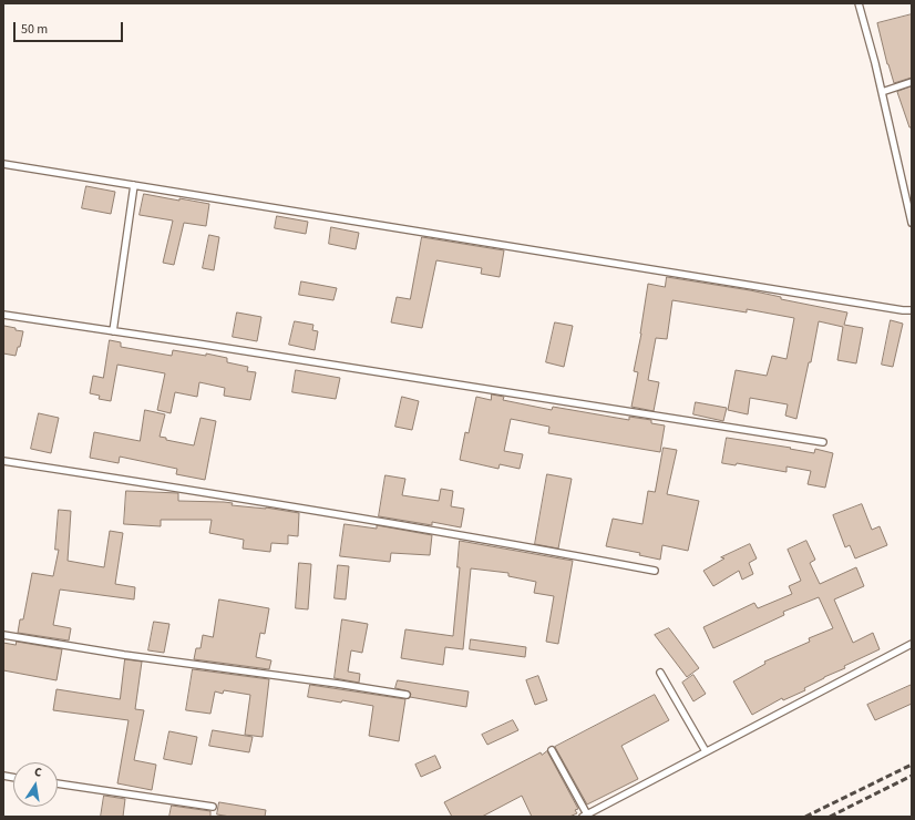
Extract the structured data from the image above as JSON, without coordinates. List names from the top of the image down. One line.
{"scale_bar":"50 m","north":"top"}
